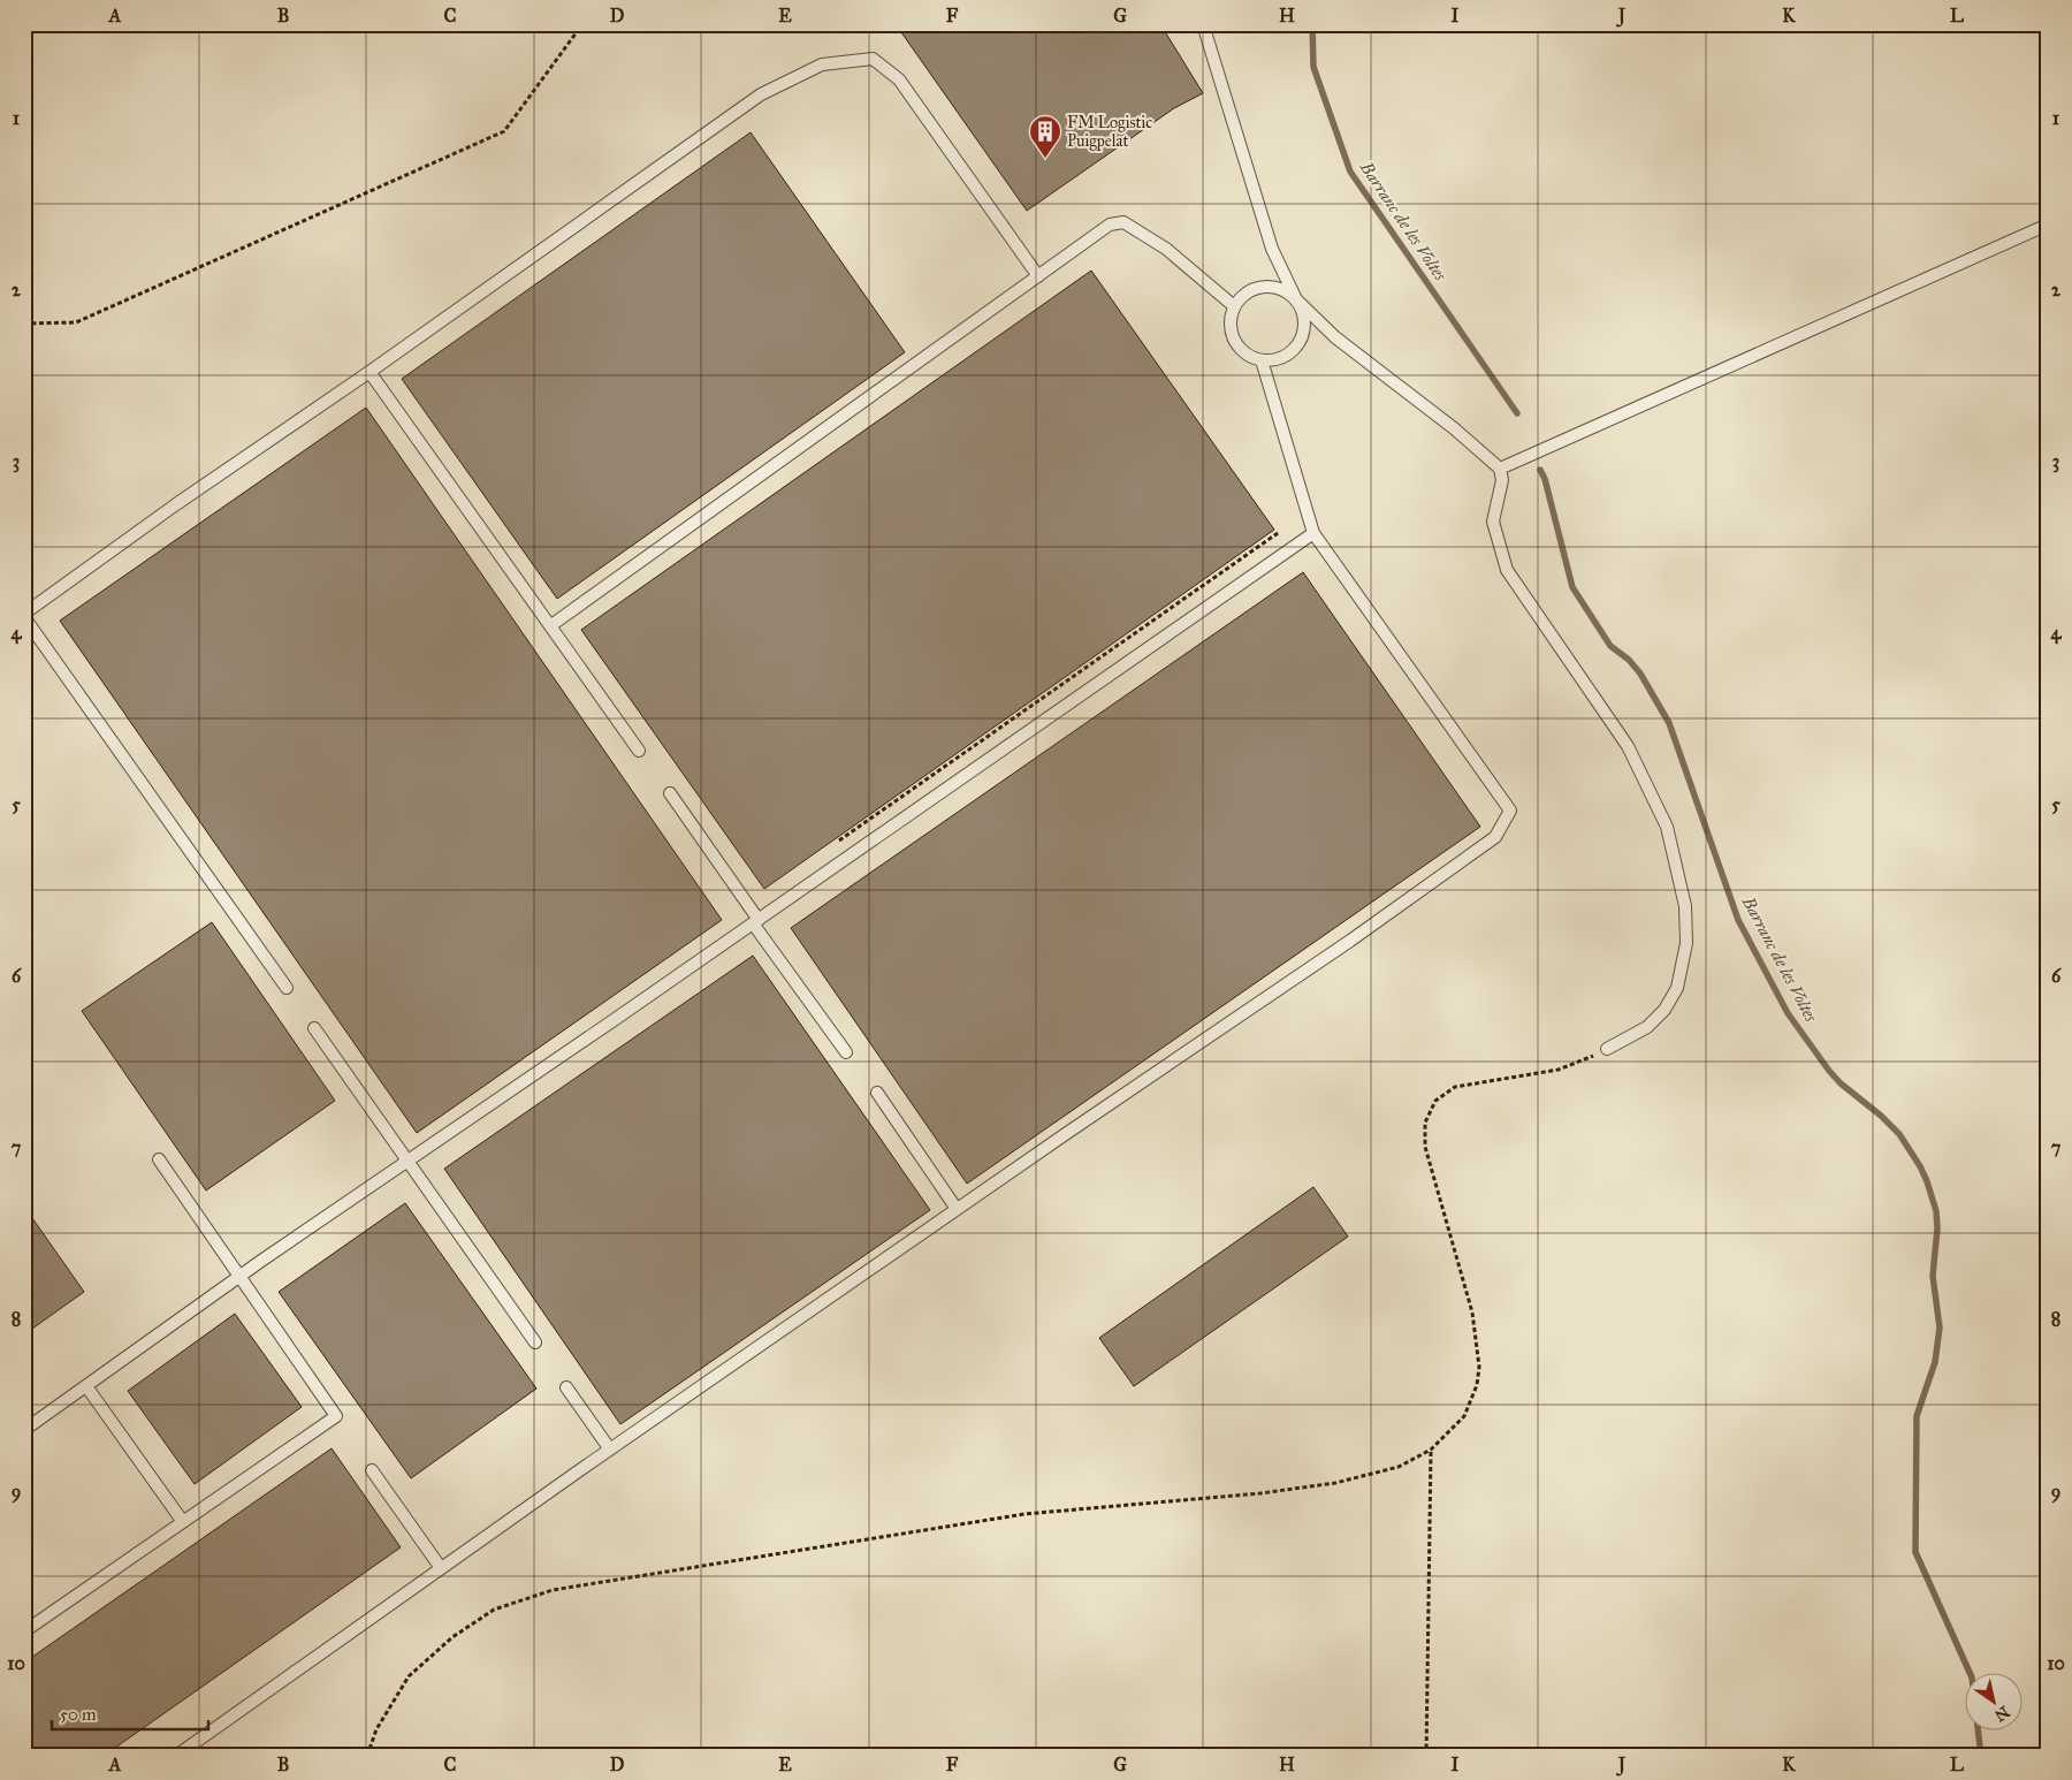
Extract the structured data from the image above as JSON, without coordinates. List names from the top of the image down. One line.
{"water":["Barranc de les Voltes"],"places":{"building":["FM Logistic Puigpelat"]},"scale_bar":"50 m","north":"bottom right","grid":{"columns":["A","B","C","D","E","F","G","H","I","J","K","L"],"rows":["1","2","3","4","5","6","7","8","9","10"]}}
